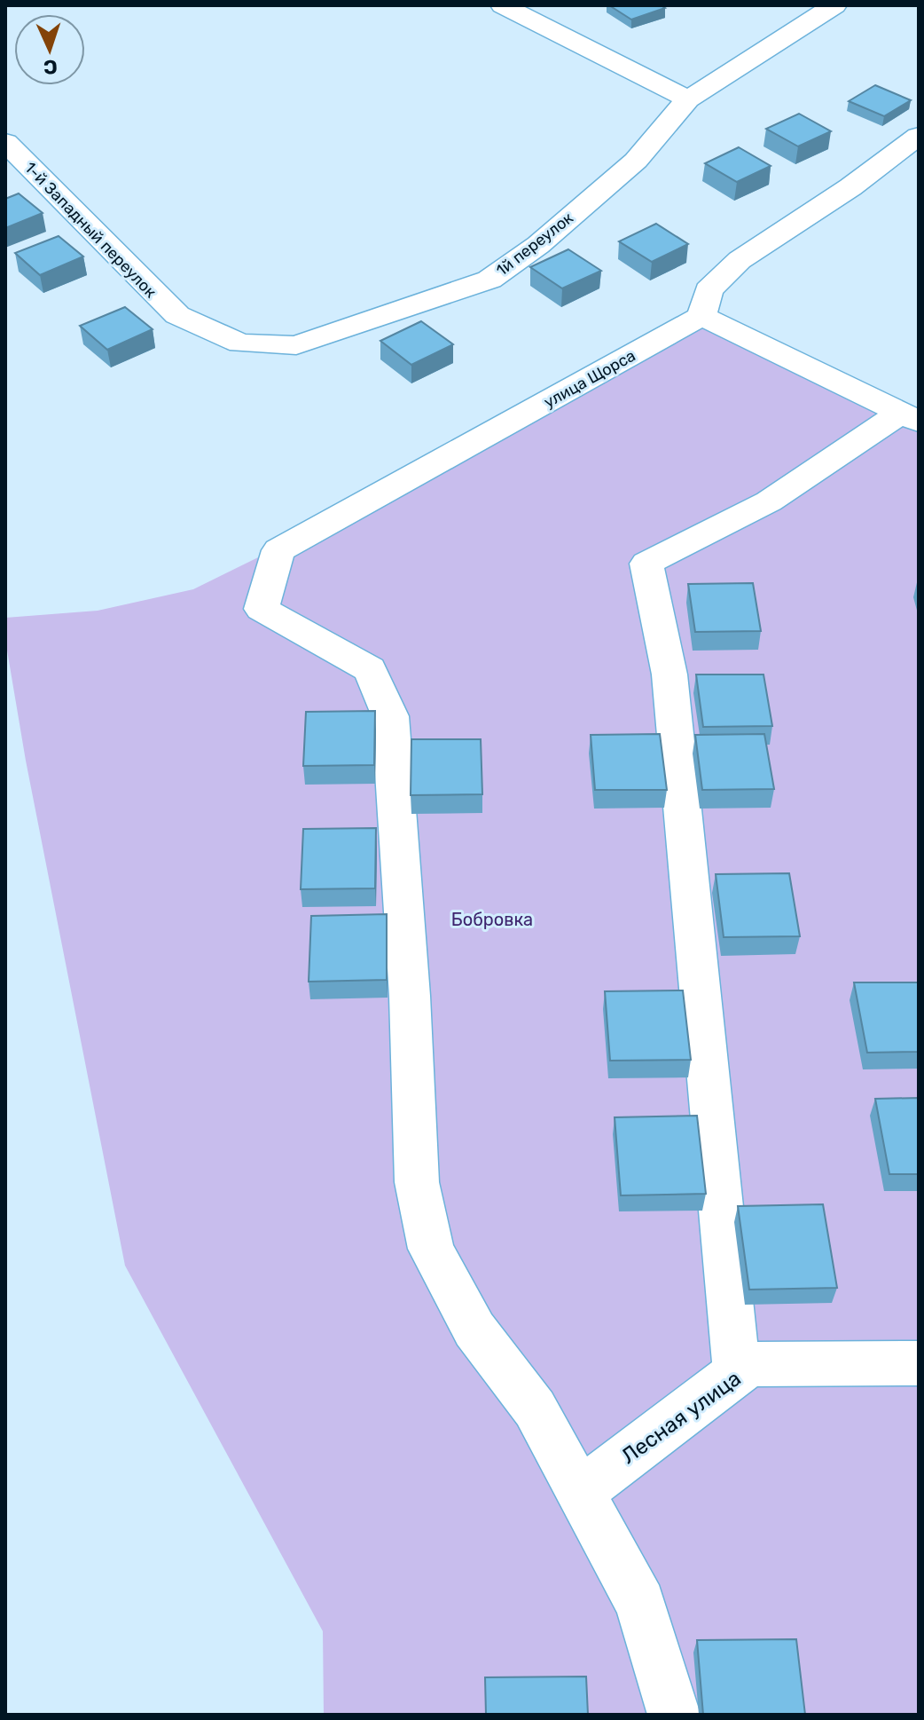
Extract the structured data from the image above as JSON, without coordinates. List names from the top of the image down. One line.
{"streets":{"street":["1-й Западный переулок","1й переулок","улица Щорса","Лесная улица"]},"crossings":[["1-й Западный переулок","1й переулок"],["улица Щорса","Лесная улица"]],"parks":["Бобровка"],"north":"bottom"}
